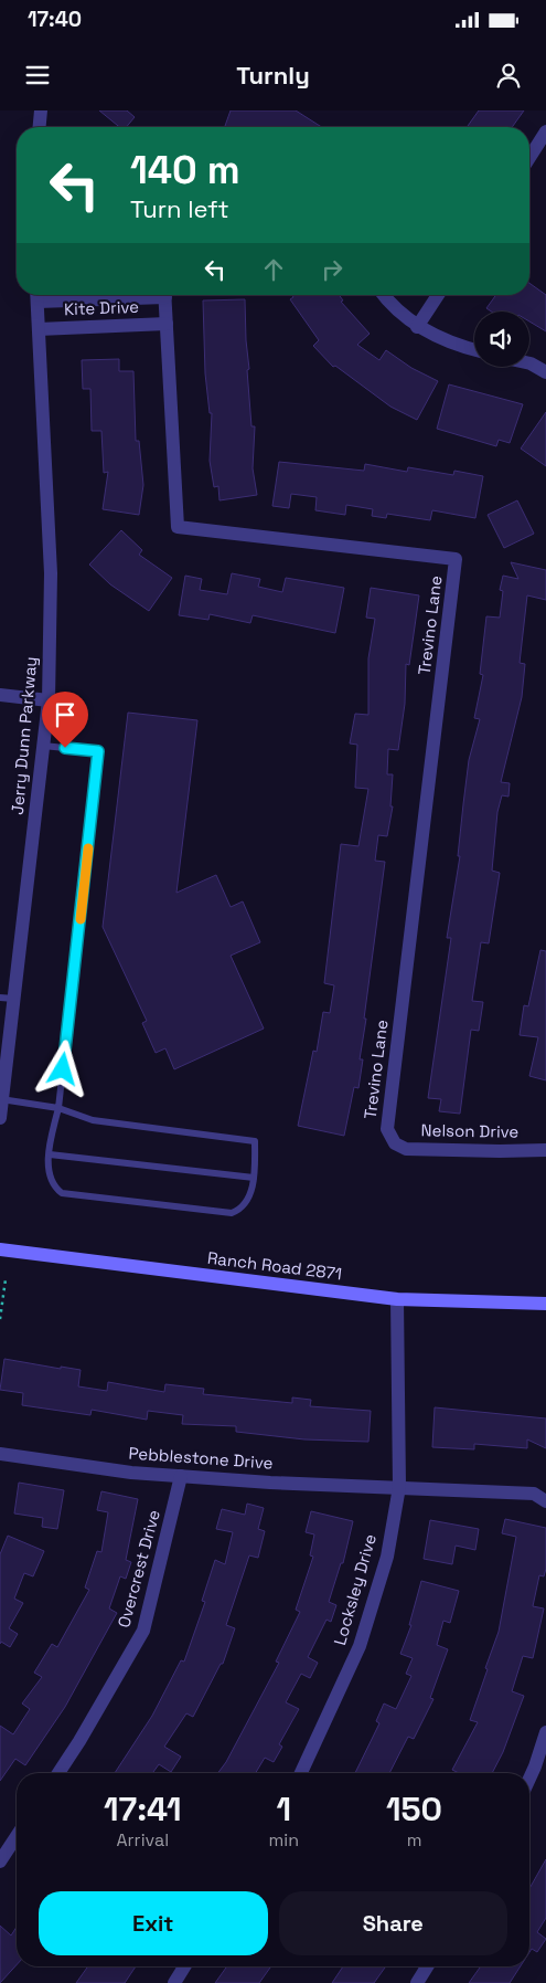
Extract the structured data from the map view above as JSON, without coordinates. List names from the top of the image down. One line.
{"streets":{"main road":["Ranch Road 2871"],"street":["Kite Drive","Trevino Lane","Jerry Dunn Parkway","Nelson Drive","Pebblestone Drive","Overcrest Drive","Locksley Drive"]},"crossings":[["Kite Drive","Trevino Lane"],["Kite Drive","Jerry Dunn Parkway"],["Trevino Lane","Nelson Drive"],["Ranch Road 2871","Locksley Drive"],["Pebblestone Drive","Overcrest Drive"],["Pebblestone Drive","Locksley Drive"]],"page":{"status":"17:40","header":"Turnly","turn":["140 m","Turn left"],"eta":["17:41","Arrival","1","min","150","m"],"buttons":["Exit","Share"]}}
